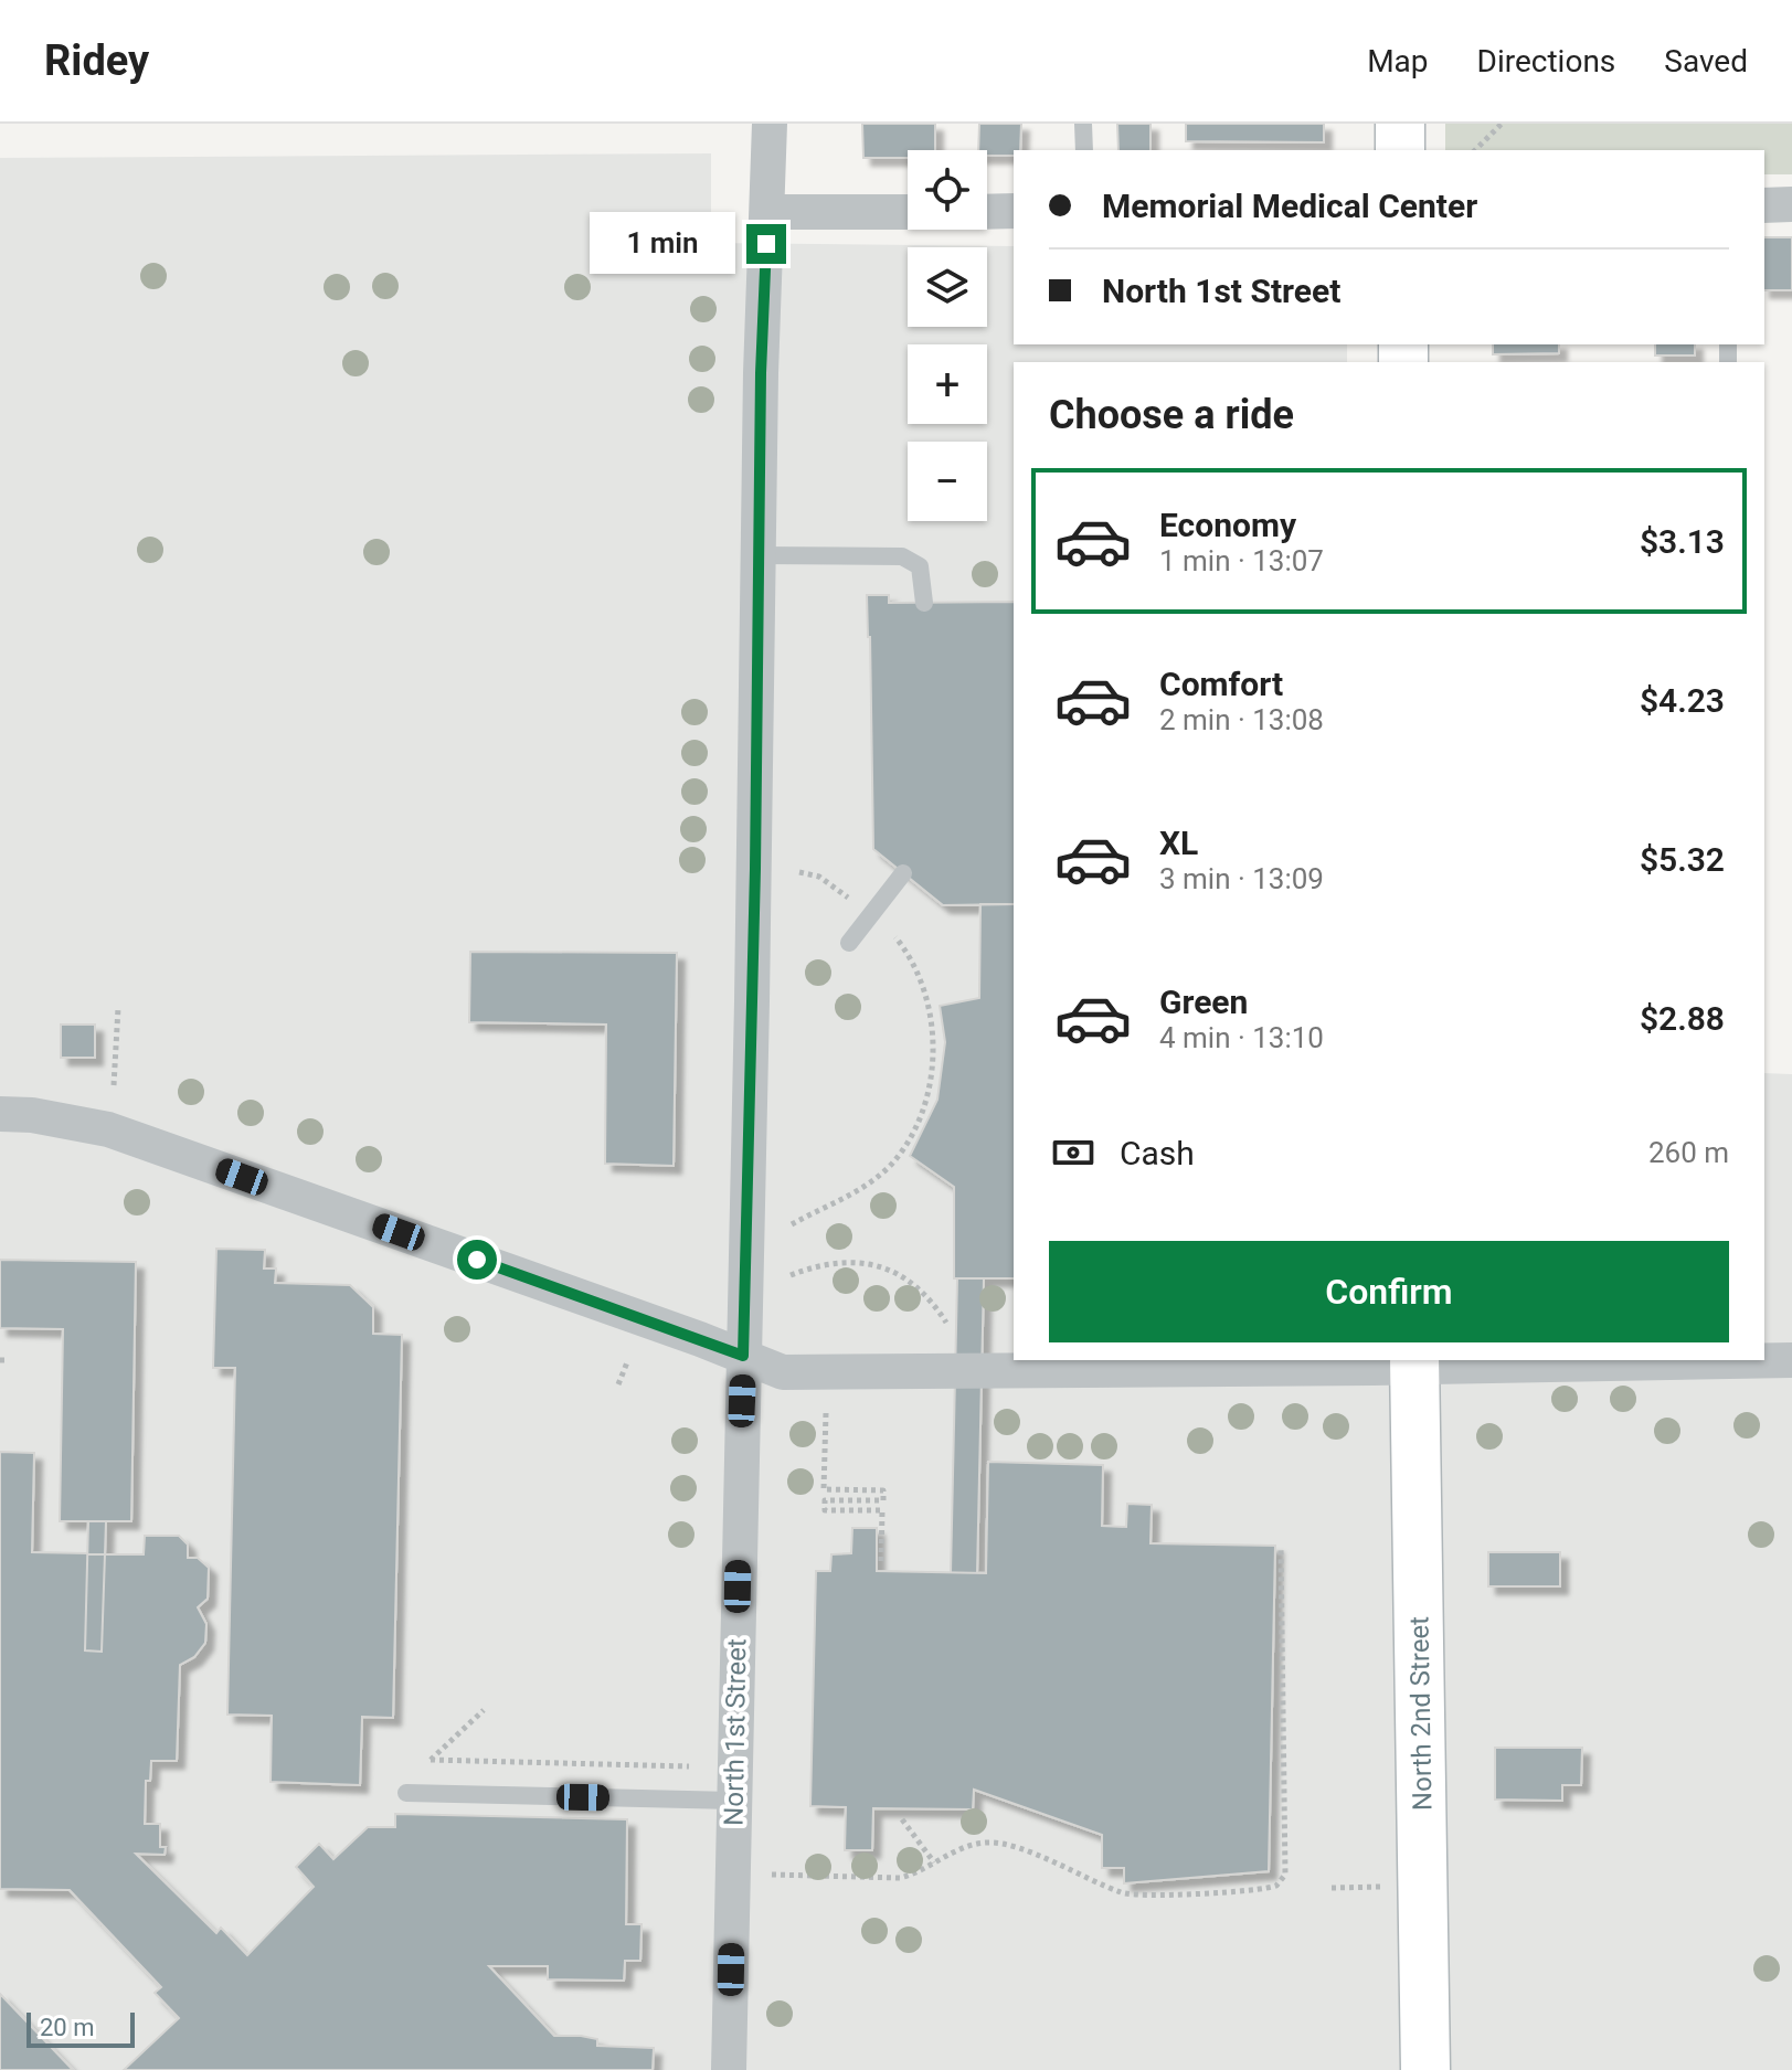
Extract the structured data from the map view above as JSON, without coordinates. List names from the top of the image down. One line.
{"streets":{"main road":["North 2nd Street"],"street":["North 1st Street"]},"scale_bar":"20 m","page":{"header":"Ridey","nav":["Map","Directions","Saved"],"map_buttons":["+","−"],"banner":["Memorial Medical Center","North 1st Street"],"bubble":"1 min","heading":"Choose a ride","list":[{"name":"Economy","note":"1 min · 13:07","value":"$3.13"},{"name":"Comfort","note":"2 min · 13:08","value":"$4.23"},{"name":"XL","note":"3 min · 13:09","value":"$5.32"},{"name":"Green","note":"4 min · 13:10","value":"$2.88"}],"pay":["Cash","260 m"],"buttons":"Confirm","scale":"20 m"}}
